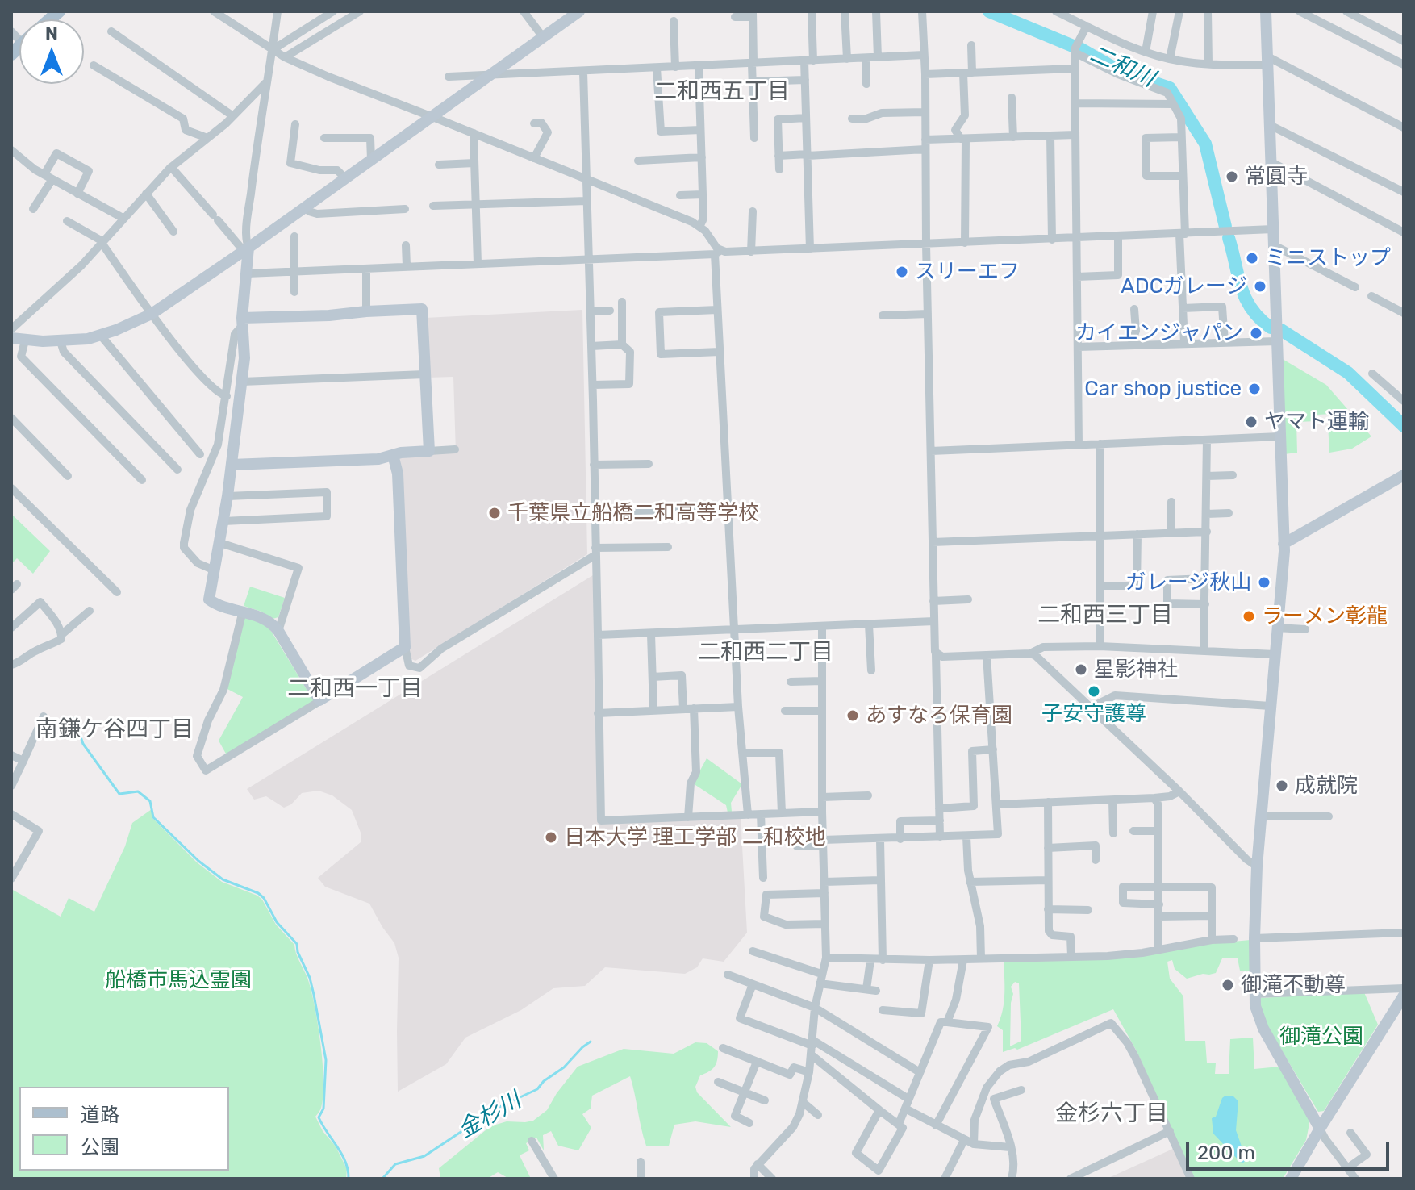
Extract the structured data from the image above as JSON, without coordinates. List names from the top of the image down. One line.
{"districts":["二和西五丁目","二和西三丁目","二和西二丁目","二和西一丁目","南鎌ケ谷四丁目","金杉六丁目"],"water":["二和川","金杉川"],"parks":["船橋市馬込霊園","御滝公園"],"places":["常圓寺","ミニストップ","スリーエフ","ADCガレージ","カイエンジャパン","Car shop justice","ヤマト運輸","千葉県立船橋二和高等学校","ガレージ秋山","ラーメン彰龍","星影神社","子安守護尊","あすなろ保育園","成就院","日本大学 理工学部 二和校地","御滝不動尊"],"legend":["道路","公園"],"scale_bar":"200 m","north":"top"}
